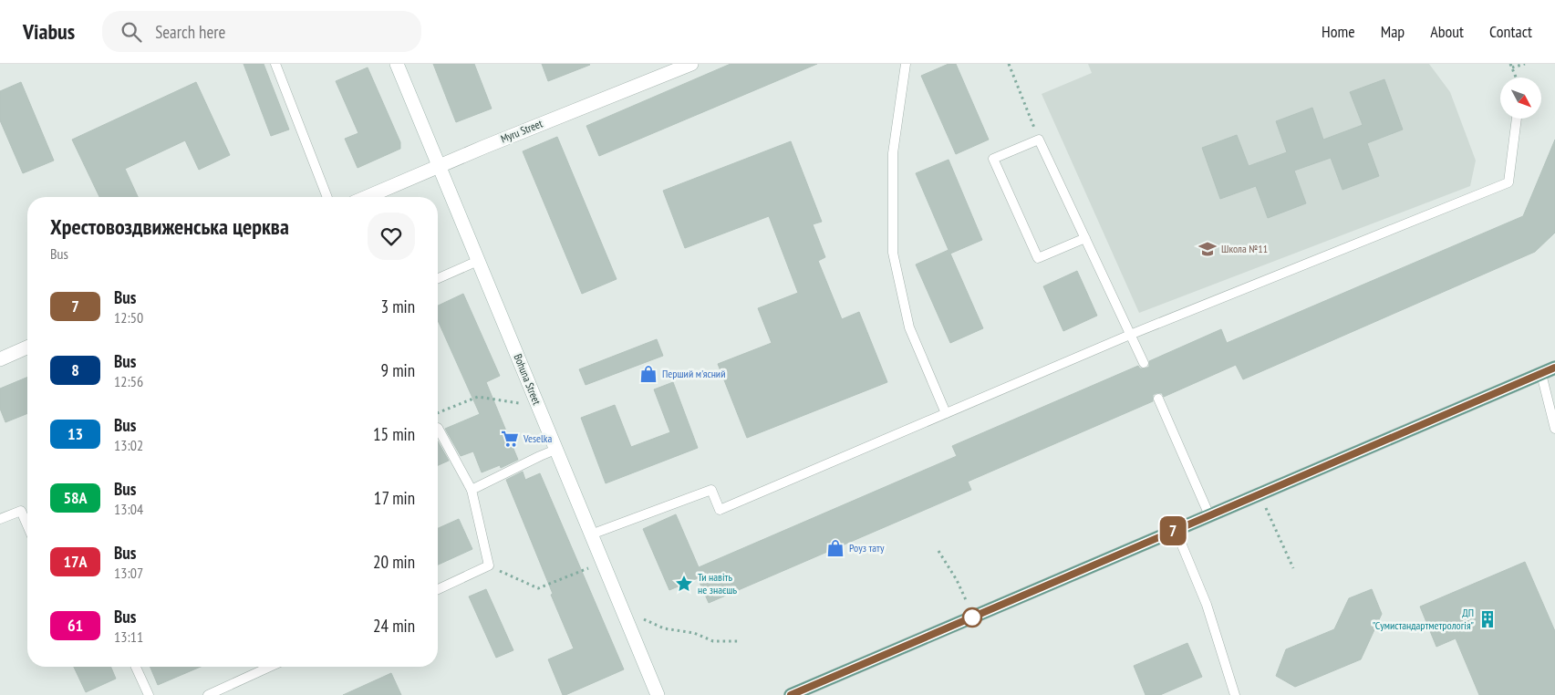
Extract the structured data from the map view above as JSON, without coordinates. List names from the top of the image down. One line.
{"streets":{"main road":["Myru Street","Bohuna Street"]},"crossings":[["Myru Street","Bohuna Street"]],"places":{"school or university":["Школа №11"],"shop":["Перший м'ясний","Роуз тату"],"supermarket":["Veselka"],"place":["Ти навіть не знаєшь"],"building":["ДП \"Сумистандартметрологія\""]},"lines":["bus line 7"],"north":"bottom right","page":{"header":"Viabus","search":"Search here","nav":["Home","Map","About","Contact"],"on_map":"7","heading":["Хрестовоздвиженська церква","Bus"],"list":[{"mark":"7","name":"Bus","note":"12:50","value":"3 min"},{"mark":"8","name":"Bus","note":"12:56","value":"9 min"},{"mark":"13","name":"Bus","note":"13:02","value":"15 min"},{"mark":"58А","name":"Bus","note":"13:04","value":"17 min"},{"mark":"17А","name":"Bus","note":"13:07","value":"20 min"},{"mark":"61","name":"Bus","note":"13:11","value":"24 min"}]}}
